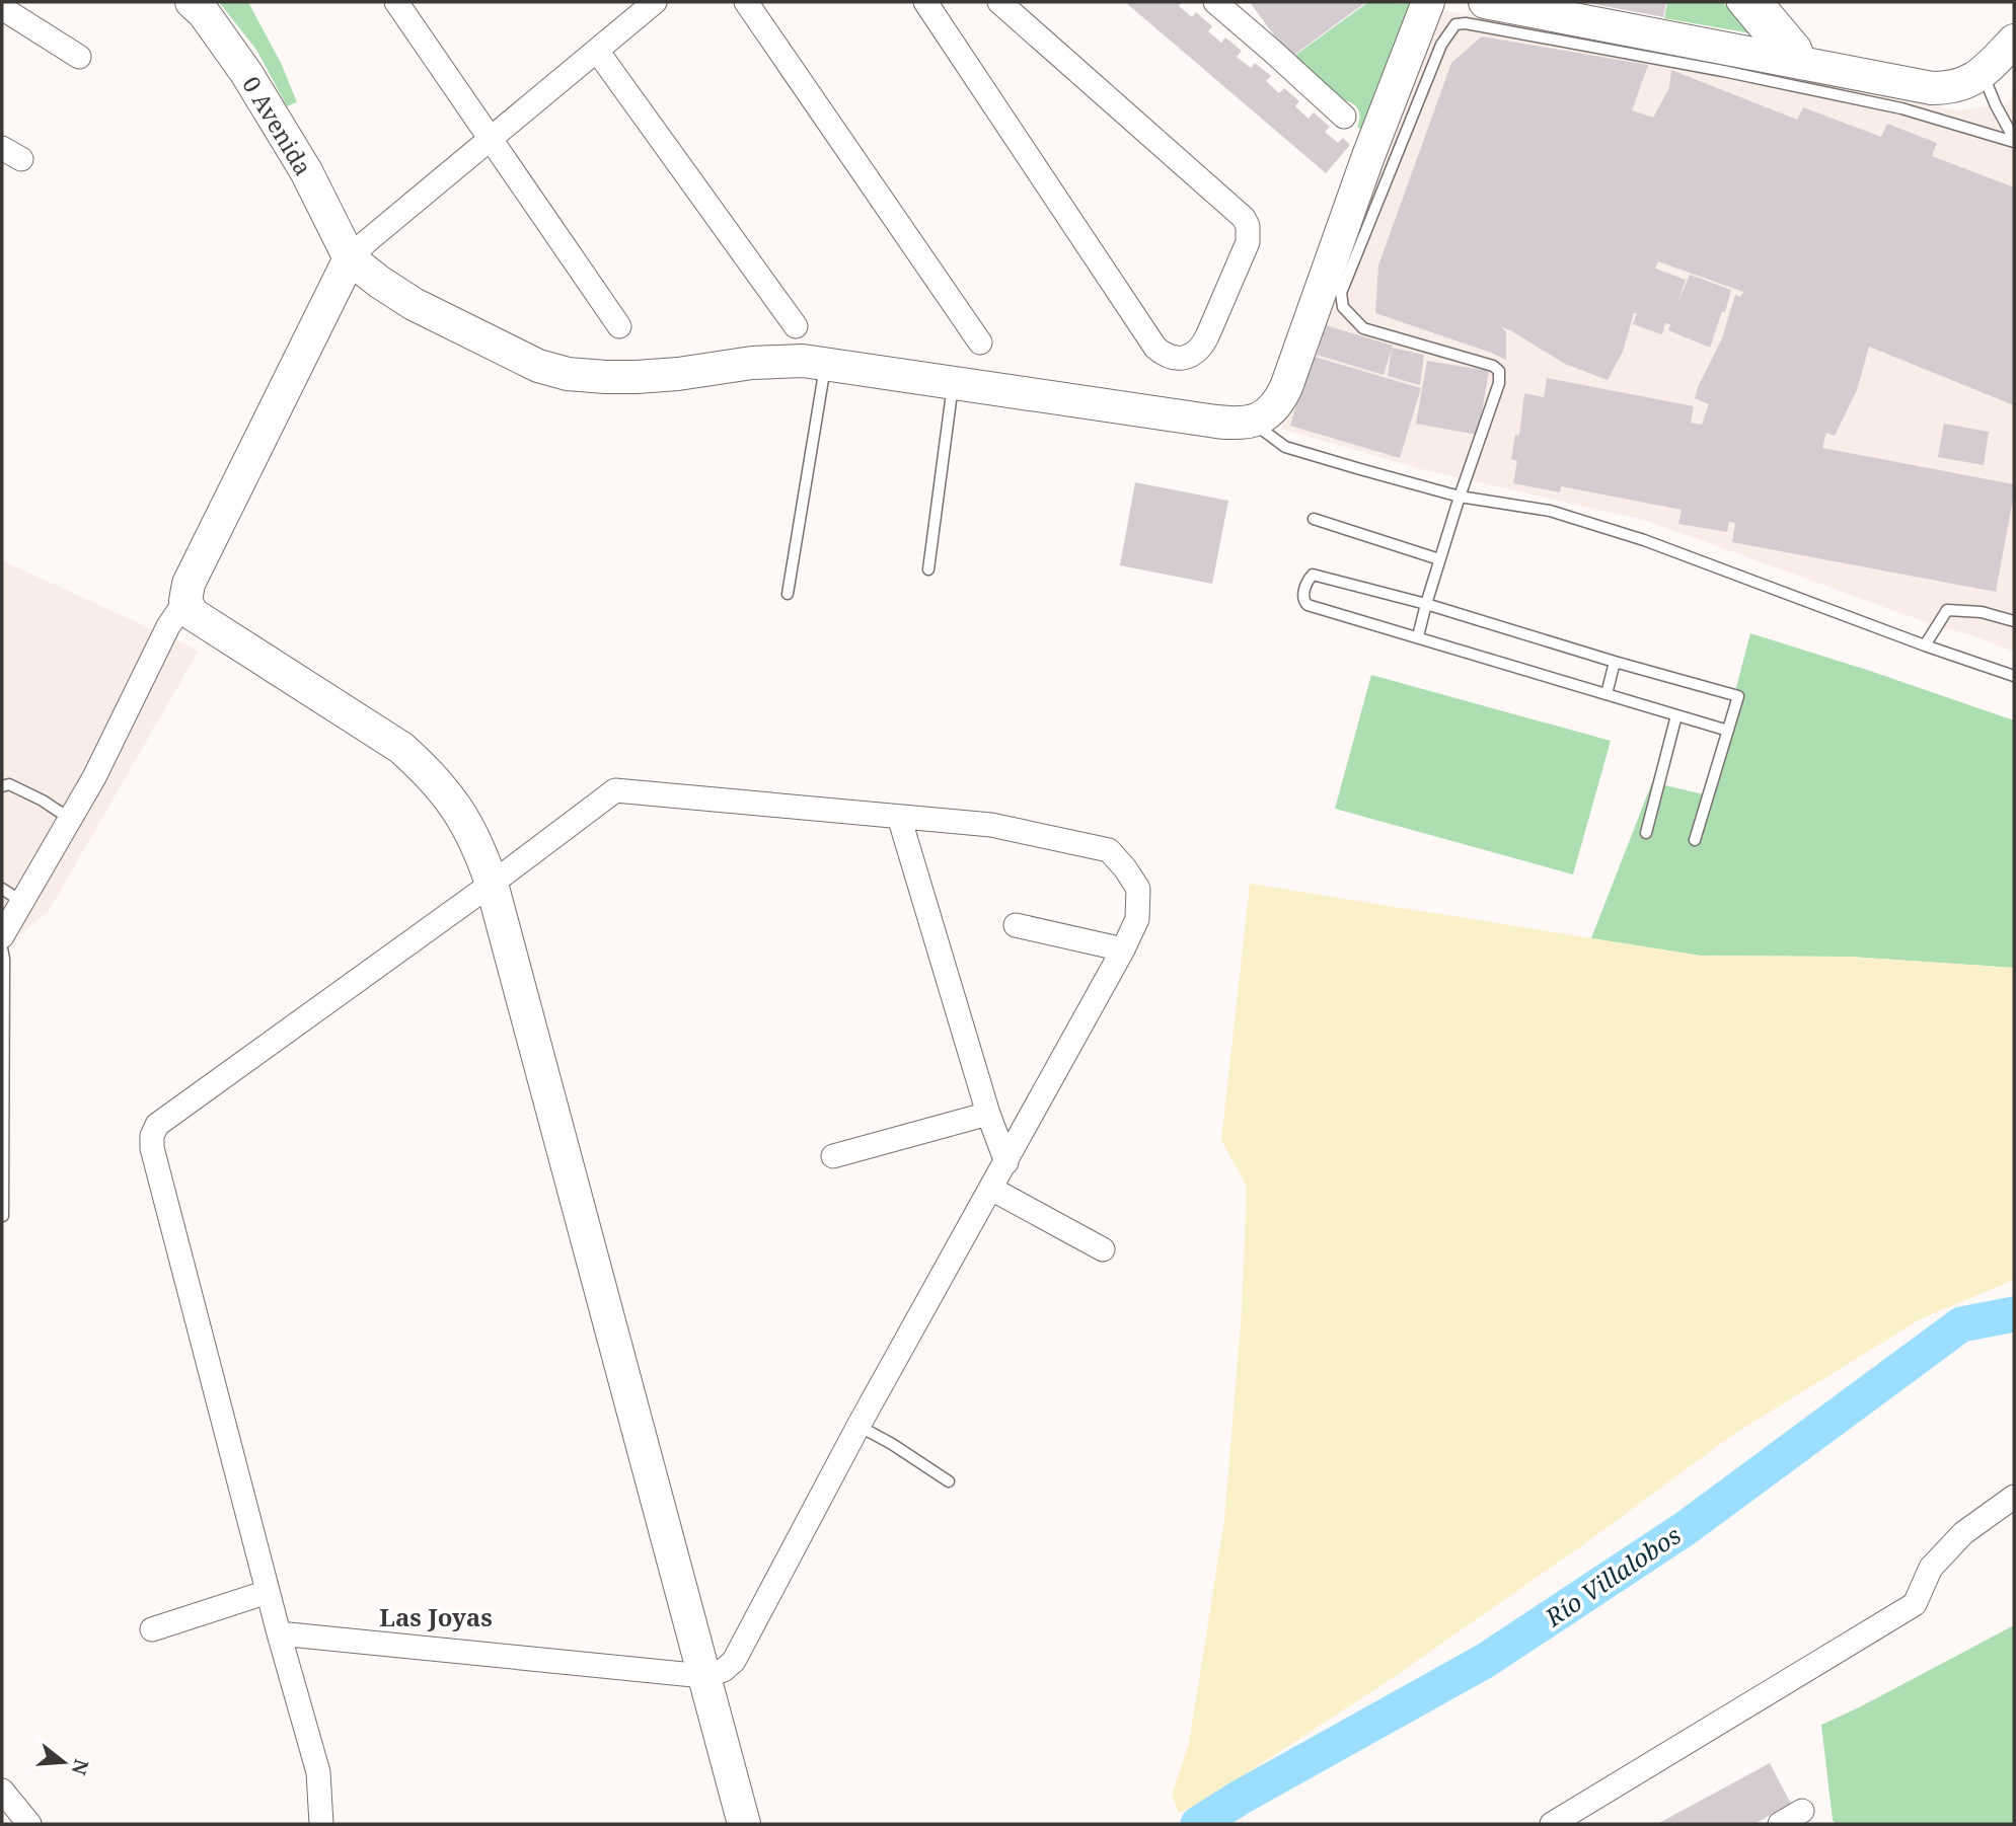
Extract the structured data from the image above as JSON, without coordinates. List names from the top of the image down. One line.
{"streets":{"main road":["0 Avenida"]},"districts":["Las Joyas"],"water":["Río Villalobos"],"north":"right"}
